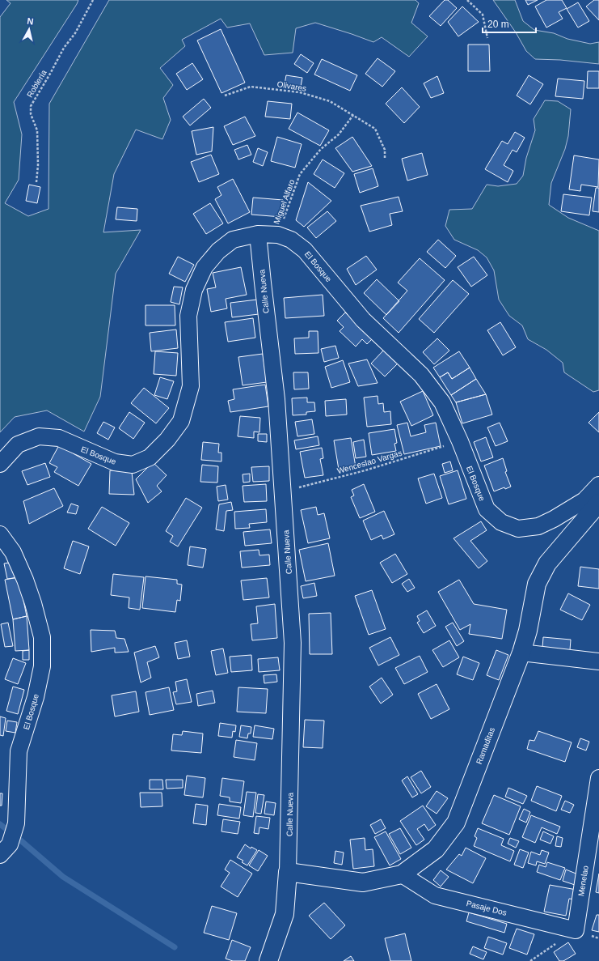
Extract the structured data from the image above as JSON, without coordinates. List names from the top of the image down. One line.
{"streets":{"street":["El Bosque","Calle Nueva","Ramaditas","Menelao","Pasaje Dos"],"path":["Roblería","Olivares","Miguel Alfaro","Wenceslao Vargas"]},"crossings":[["Olivares","Miguel Alfaro"],["Miguel Alfaro","El Bosque"],["El Bosque","Calle Nueva"],["El Bosque","Wenceslao Vargas"],["Calle Nueva","Wenceslao Vargas"],["Calle Nueva","Ramaditas"],["Ramaditas","Pasaje Dos"],["Menelao","Pasaje Dos"]],"scale_bar":"20 m","north":"top"}
